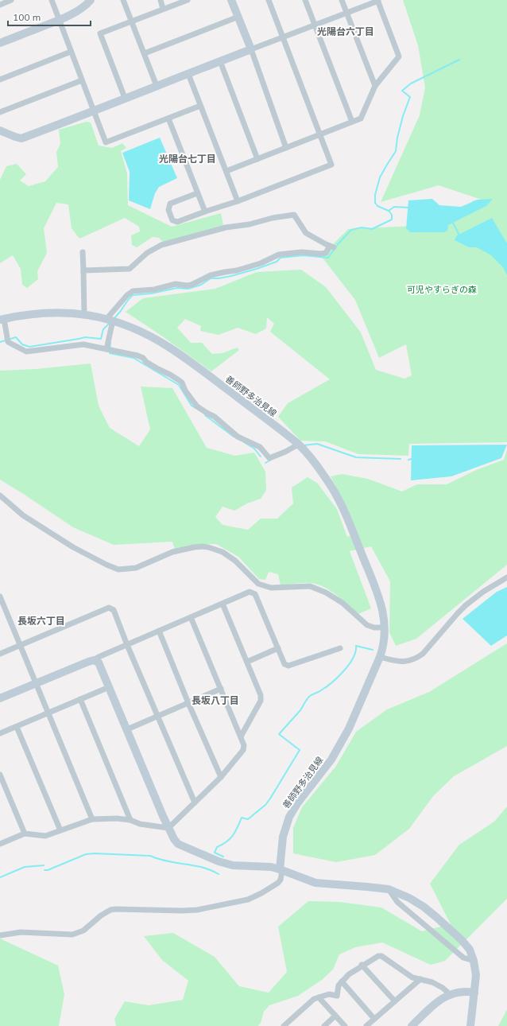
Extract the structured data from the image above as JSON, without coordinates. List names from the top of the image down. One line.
{"streets":{"main road":["善師野多治見線"]},"districts":["光陽台六丁目","光陽台七丁目","長坂六丁目","長坂八丁目"],"parks":["可児やすらぎの森"],"scale_bar":"100 m"}
